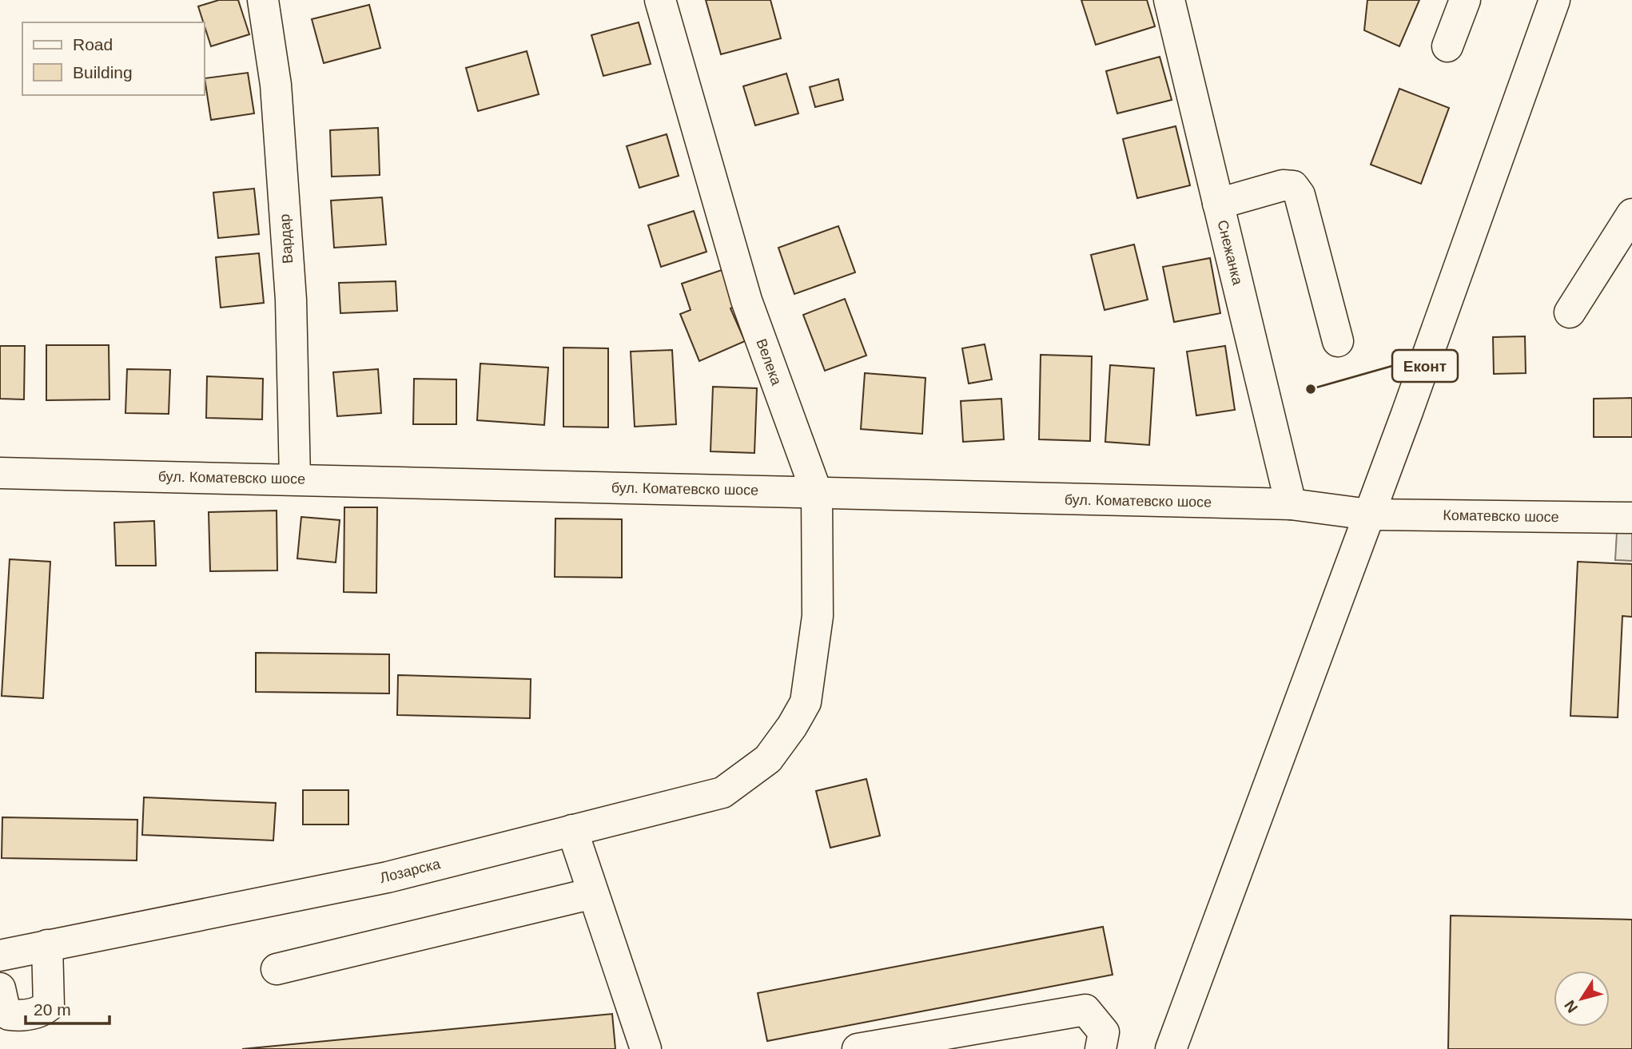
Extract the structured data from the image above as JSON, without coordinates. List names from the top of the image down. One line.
{"streets":{"street":["Вардар","Снежанка","Велека","бул. Коматевско шосе","Коматевско шосе","Лозарска"]},"crossings":[["Вардар","бул. Коматевско шосе"],["Снежанка","бул. Коматевско шосе"],["Велека","бул. Коматевско шосе"],["Велека","Лозарска"],["бул. Коматевско шосе","Коматевско шосе"]],"places":["Еконт"],"legend":["Road","Building"],"scale_bar":"20 m","north":"bottom left"}
